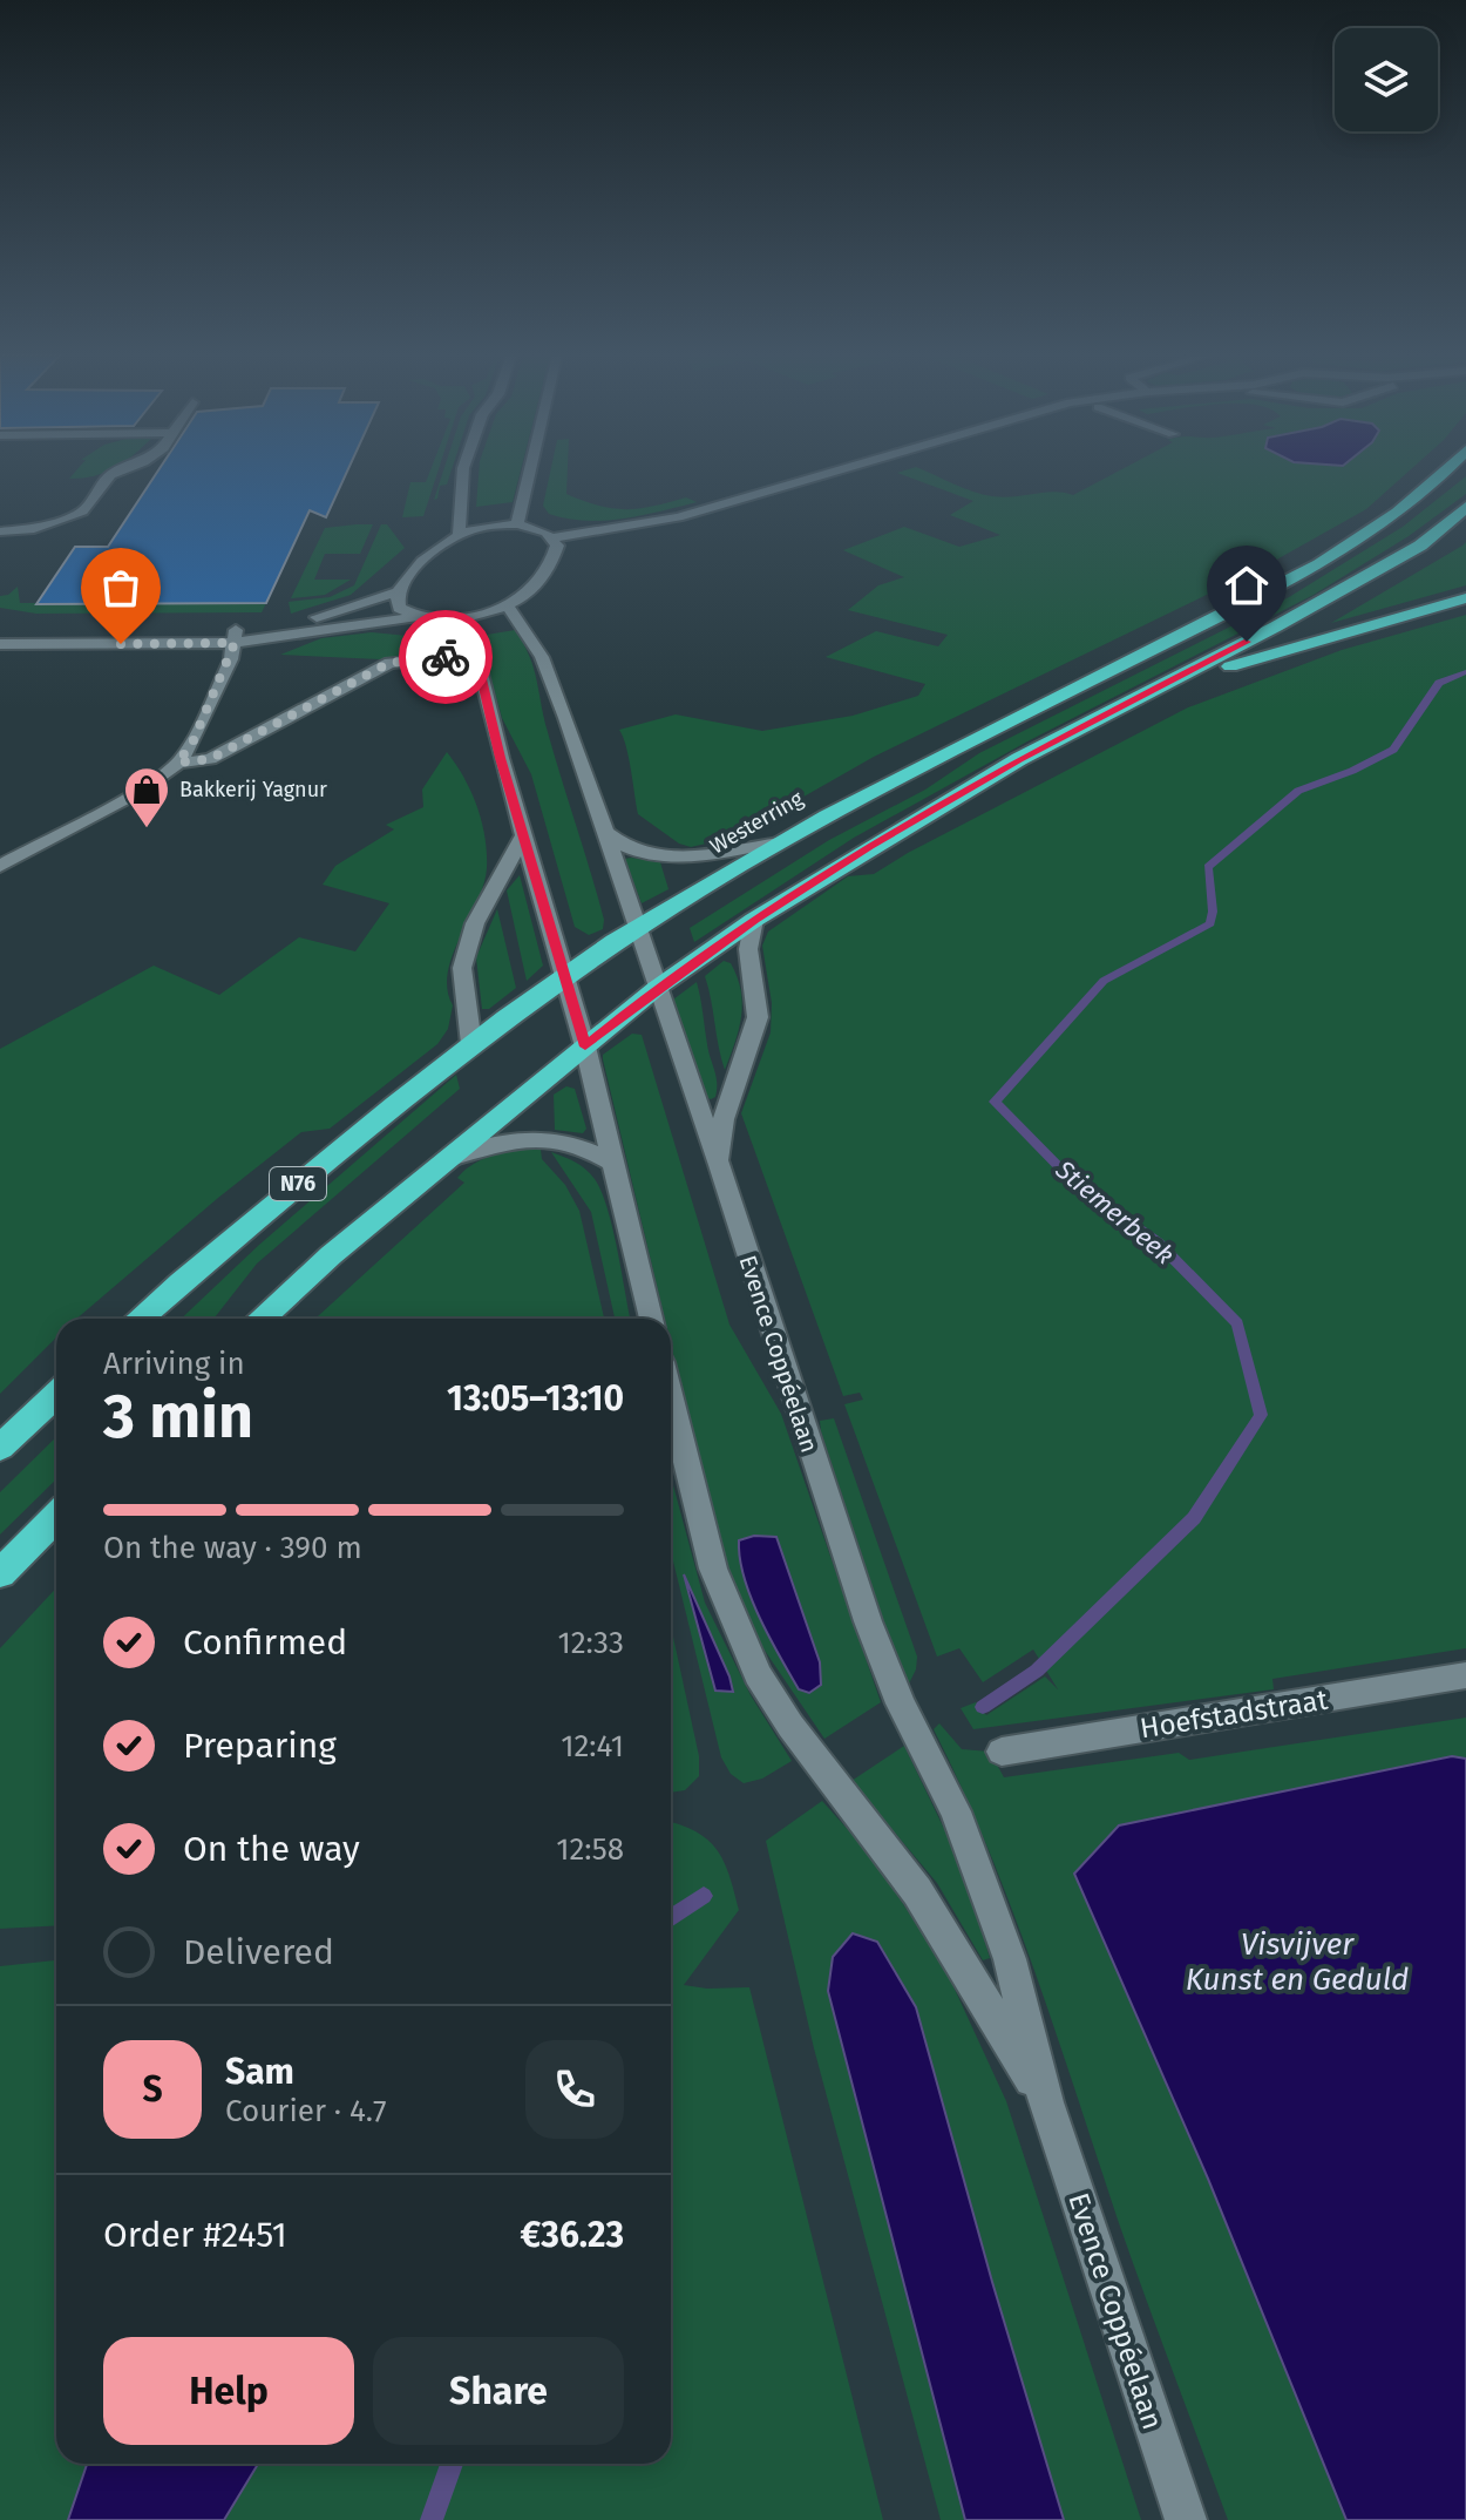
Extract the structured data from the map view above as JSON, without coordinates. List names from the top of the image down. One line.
{"streets":{"highway":["Westerring","N76"],"street":["Evence Coppéelaan","Hoefstadstraat"]},"crossings":[["Westerring","Evence Coppéelaan"]],"water":["Stiemerbeek","Visvijver Kunst en Geduld"],"places":{"shop":["Bakkerij Yagnur"]},"page":{"heading":["3 min","Arriving in","13:05–13:10"],"panel":["Sam","Courier · 4.7","Order #2451","€36.23"],"bar":"On the way · 390 m","list":[["Confirmed","12:33"],["Preparing","12:41"],["On the way","12:58"],"Delivered"],"round":"S","buttons":["Help","Share"]}}
